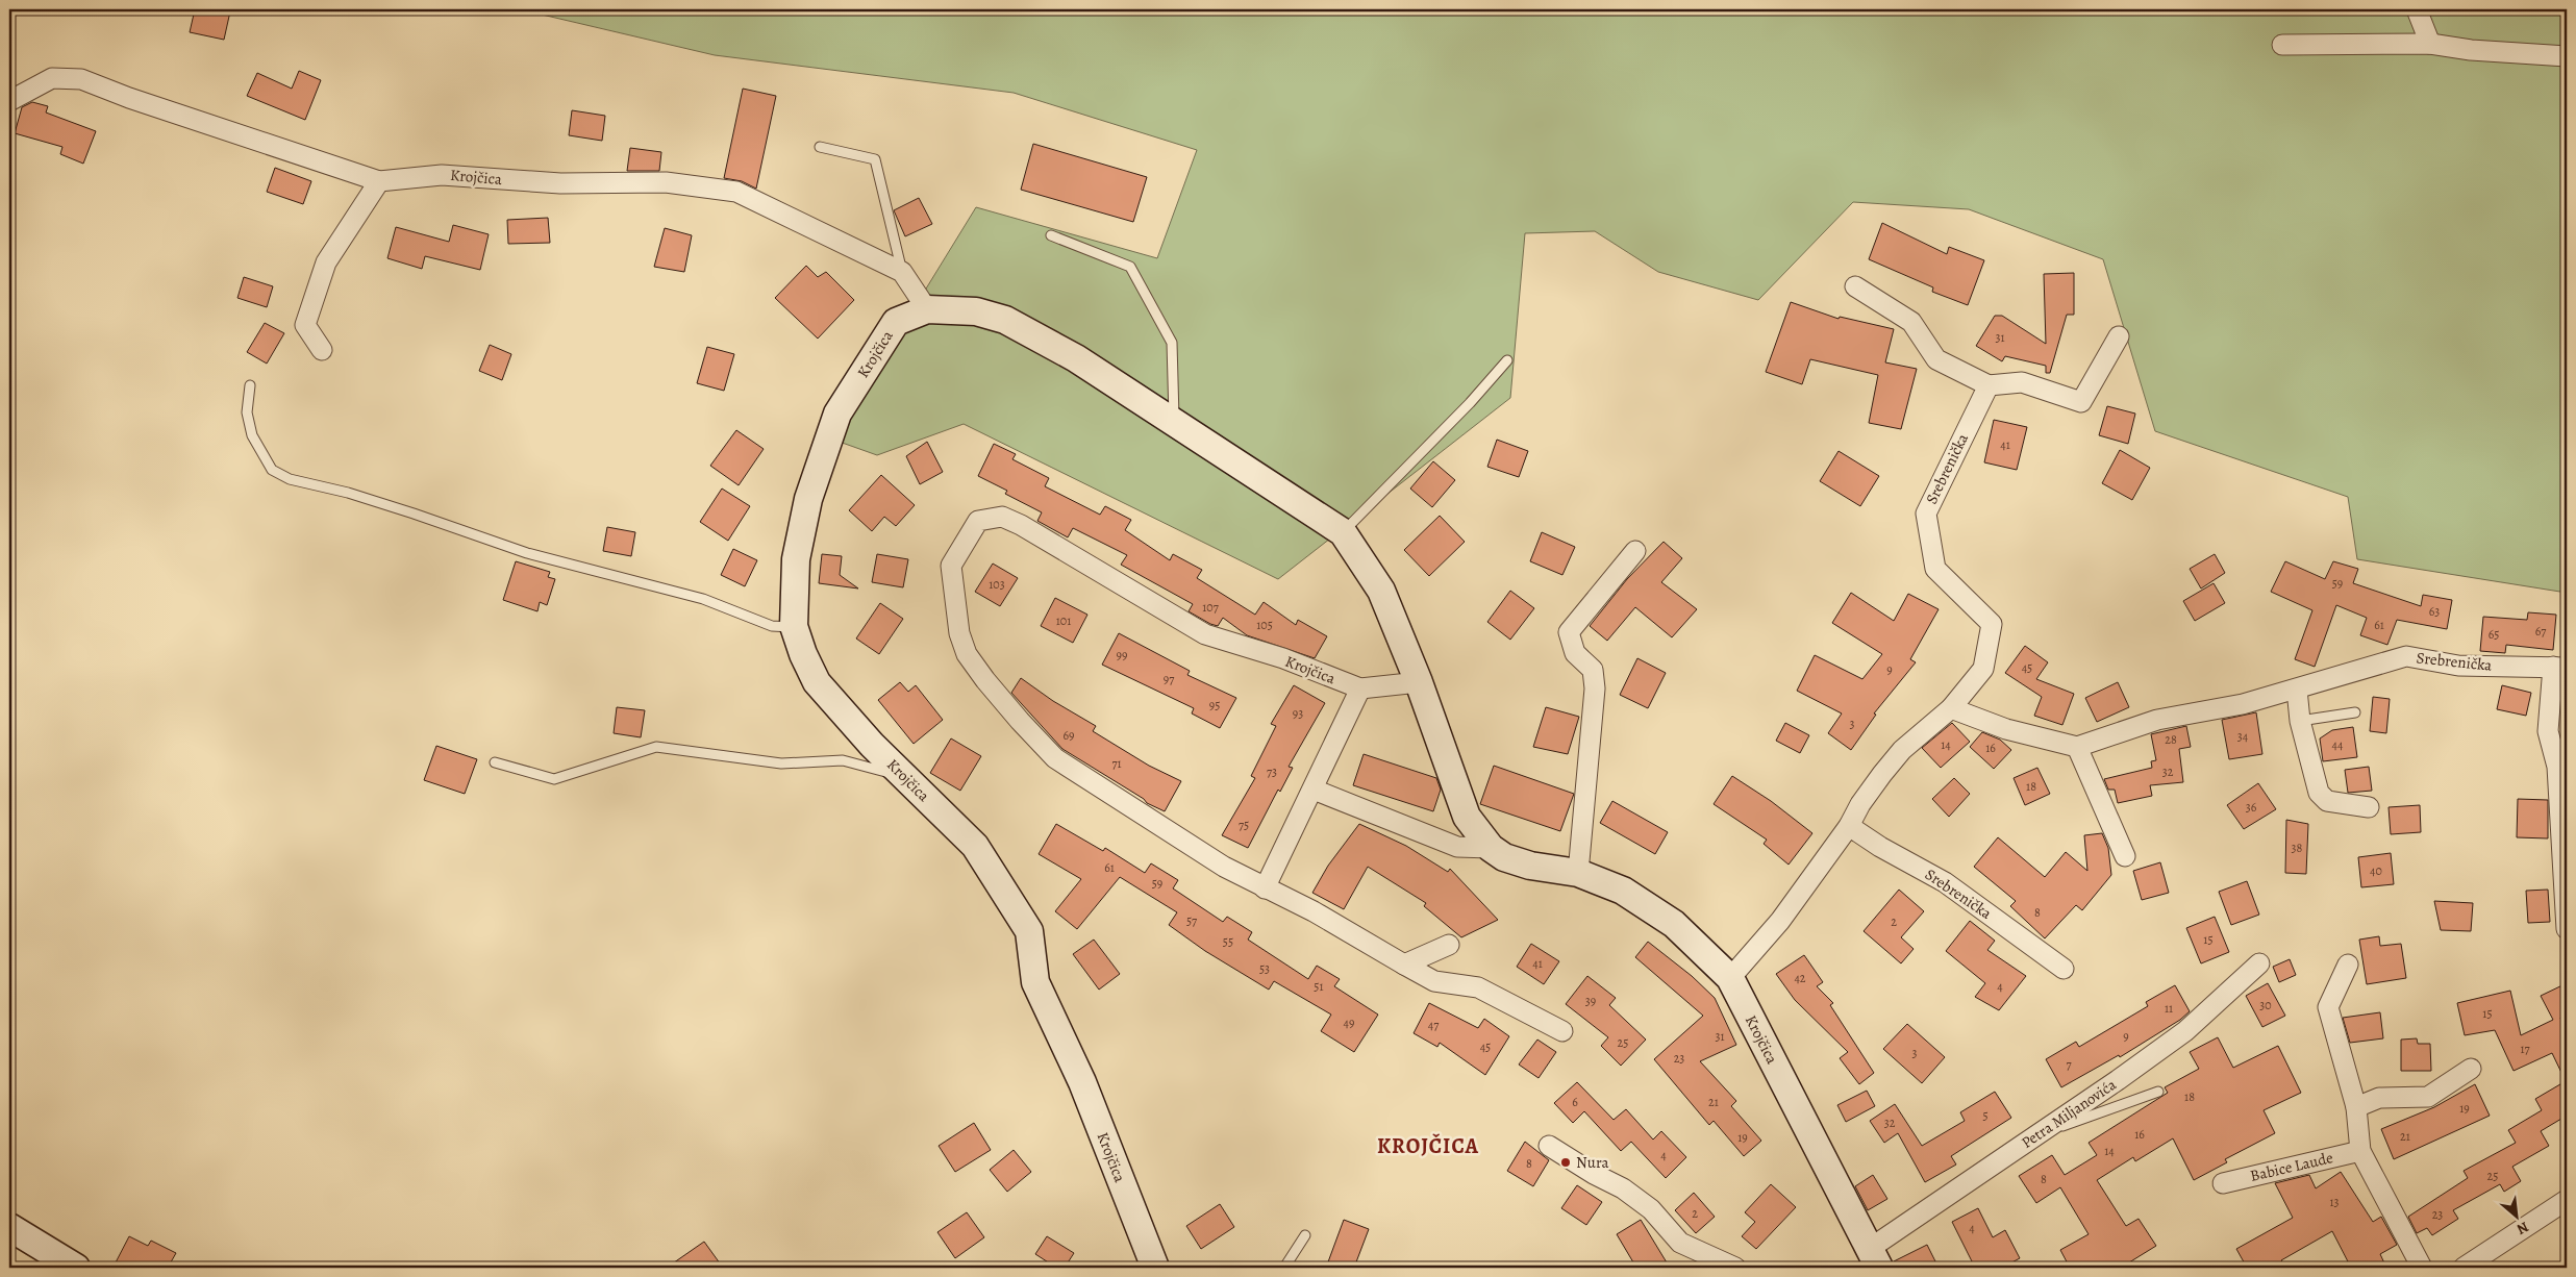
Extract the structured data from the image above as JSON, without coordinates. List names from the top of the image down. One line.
{"streets":{"main road":["Krojčica"],"street":["Srebrenička","Petra Miljanovića","Babice Laude"]},"crossings":[["Krojčica","Srebrenička"],["Krojčica","Petra Miljanovića"]],"districts":["KROJČICA"],"places":["Nura"],"house_numbers":["31","41","59","103","107","63","101","105","61","67","65","99","45","9","97","95","93","3","69","34","28","14","44","16","71","73","32","18","36","75","38","61","40","59","8","57","2","15","55","41","53","42","51","4","39","30","11","15","49","47","31","9","25","45","17","3","23","7","18","6","21","19","5","32","16","21","19","14","4","8","25","8","13","2","23","4"],"north":"bottom right"}
